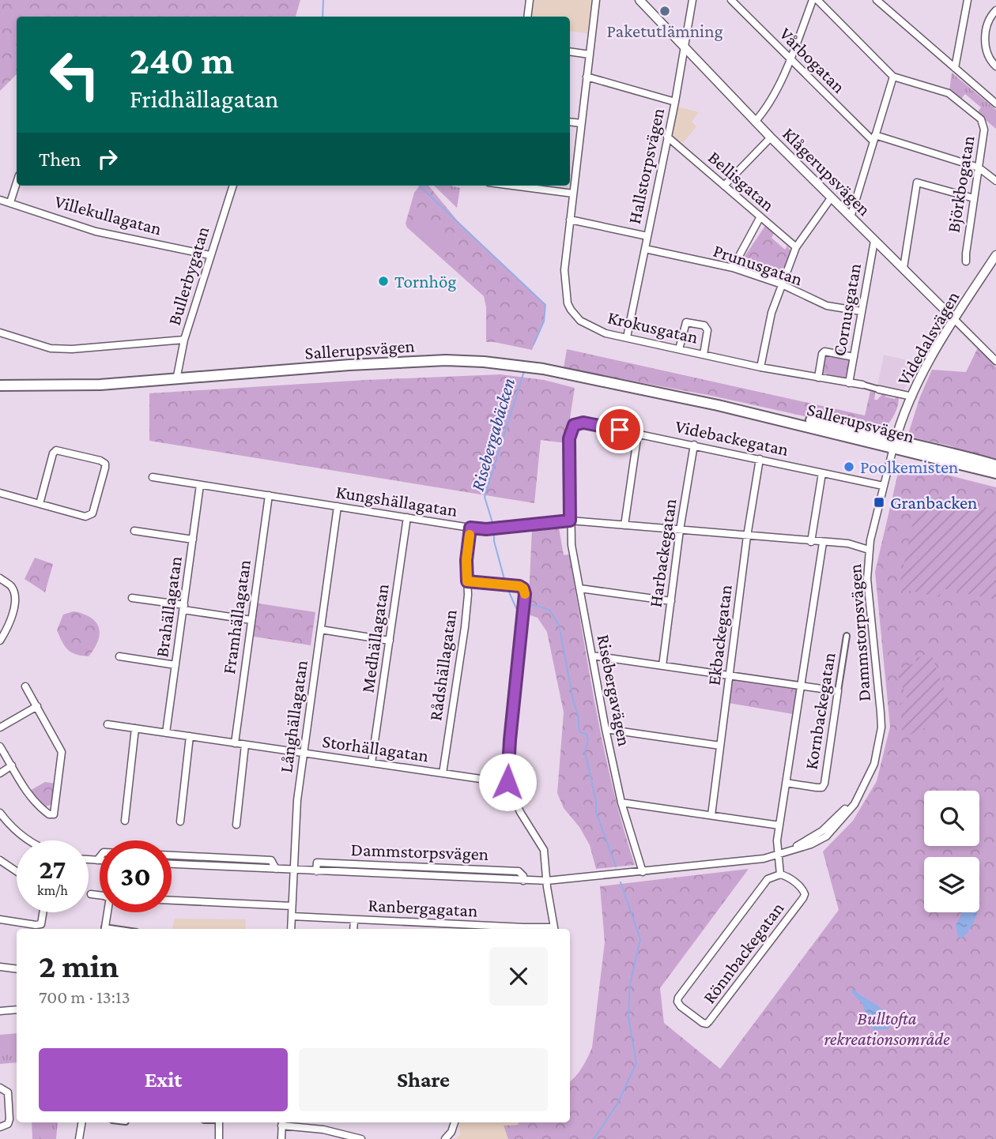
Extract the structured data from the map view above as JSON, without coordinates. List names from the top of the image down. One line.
{"streets":{"main road":["Sallerupsvägen"],"street":["Vårbogatan","Hallstorpsvägen","Klågerupsvägen","Bellisgatan","Björkbogatan","Villekullagatan","Prunusgatan","Bullerbygatan","Cornusgatan","Krokusgatan","Videdalsvägen","Videbackegatan","Kungshällagatan","Harbackegatan","Brahällagatan","Framhällagatan","Dammstorpsvägen","Ekbackegatan","Medhällagatan","Rådshällagatan","Risebergavägen","Kornbackegatan","Långhällagatan","Storhällagatan","Ranbergagatan","Rönnbackegatan"]},"crossings":[["Vårbogatan","Björkbogatan"],["Hallstorpsvägen","Klågerupsvägen"],["Hallstorpsvägen","Bellisgatan"],["Hallstorpsvägen","Prunusgatan"],["Hallstorpsvägen","Krokusgatan"],["Klågerupsvägen","Cornusgatan"],["Klågerupsvägen","Videdalsvägen"],["Villekullagatan","Bullerbygatan"],["Prunusgatan","Cornusgatan"],["Bullerbygatan","Sallerupsvägen"],["Cornusgatan","Krokusgatan"],["Krokusgatan","Videdalsvägen"],["Videdalsvägen","Sallerupsvägen"],["Videdalsvägen","Dammstorpsvägen"],["Sallerupsvägen","Dammstorpsvägen"],["Videbackegatan","Harbackegatan"],["Videbackegatan","Dammstorpsvägen"],["Videbackegatan","Ekbackegatan"],["Videbackegatan","Risebergavägen"],["Kungshällagatan","Harbackegatan"],["Kungshällagatan","Brahällagatan"],["Kungshällagatan","Framhällagatan"],["Kungshällagatan","Dammstorpsvägen"],["Kungshällagatan","Ekbackegatan"],["Kungshällagatan","Medhällagatan"],["Kungshällagatan","Rådshällagatan"],["Kungshällagatan","Risebergavägen"],["Kungshällagatan","Långhällagatan"],["Kungshällagatan","Rönnbackegatan"],["Brahällagatan","Storhällagatan"],["Framhällagatan","Storhällagatan"],["Dammstorpsvägen","Risebergavägen"],["Dammstorpsvägen","Långhällagatan"],["Dammstorpsvägen","Rönnbackegatan"],["Medhällagatan","Storhällagatan"],["Rådshällagatan","Storhällagatan"],["Kornbackegatan","Rönnbackegatan"],["Långhällagatan","Storhällagatan"],["Långhällagatan","Ranbergagatan"]],"water":["Risebergabäcken"],"parks":["Bulltofta rekreationsområde"],"places":{"other":["Paketutlämning","Tornhög","Poolkemisten"],"transit":["Granbacken"]},"page":{"turn":["240 m","Fridhällagatan"],"then":"Then","speed":"27 km/h","limit":"30","heading":["2 min","700 m · 13:13"],"buttons":["Exit","Share"]}}
